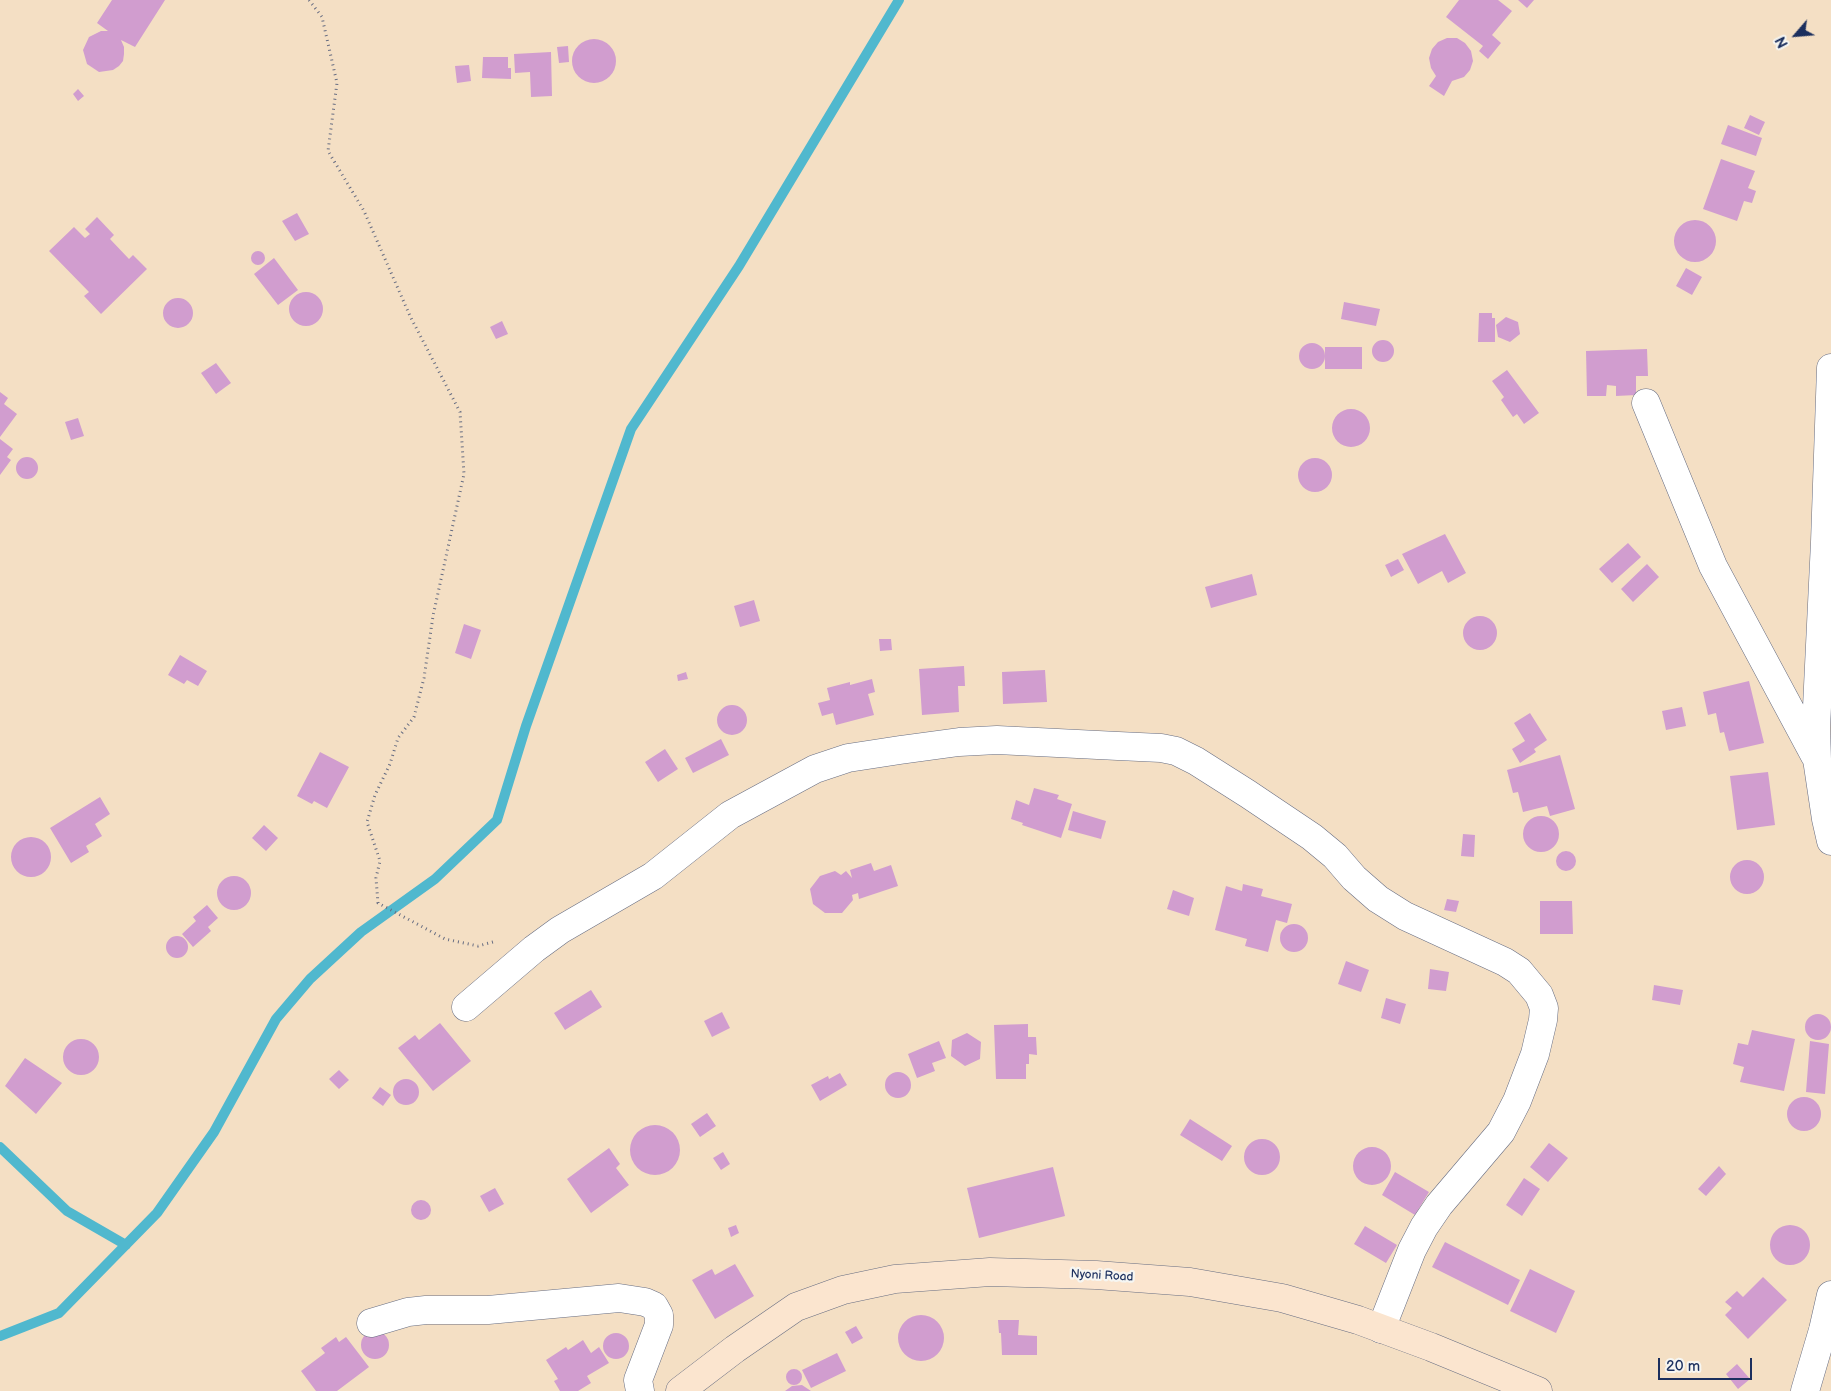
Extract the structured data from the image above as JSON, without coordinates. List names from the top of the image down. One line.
{"streets":{"street":["Nyoni Road"]},"scale_bar":"20 m","north":"bottom left"}
